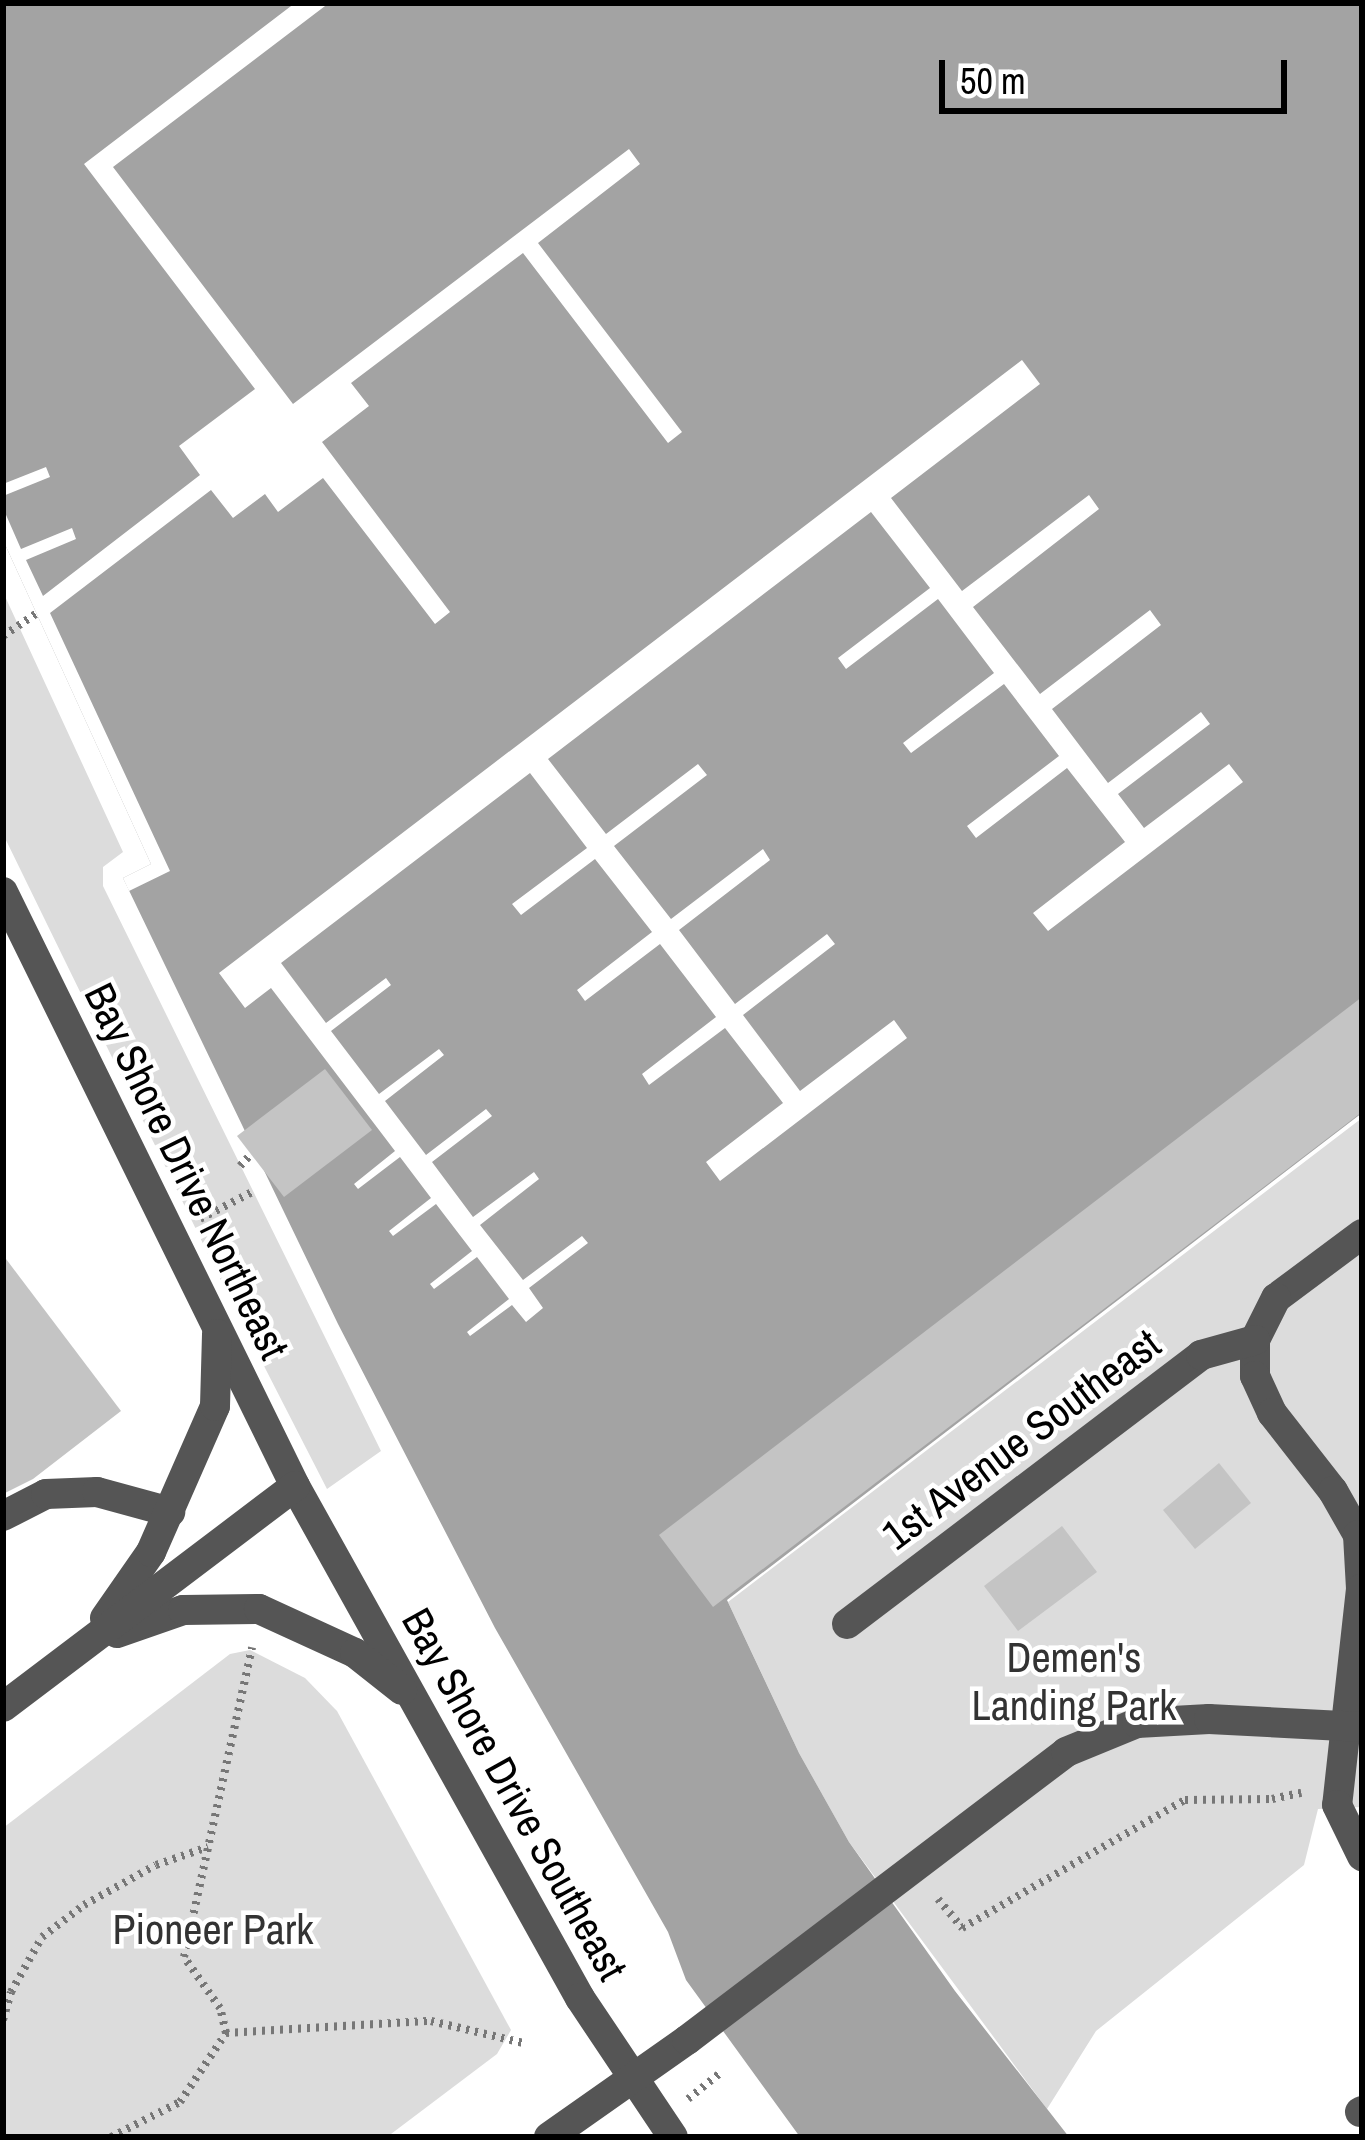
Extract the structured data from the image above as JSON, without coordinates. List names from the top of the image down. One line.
{"streets":{"street":["Bay Shore Drive Northeast","1st Avenue Southeast","Bay Shore Drive Southeast"]},"crossings":[["Bay Shore Drive Northeast","Bay Shore Drive Southeast"]],"parks":["Demen's Landing Park","Pioneer Park"],"scale_bar":"50 m"}
